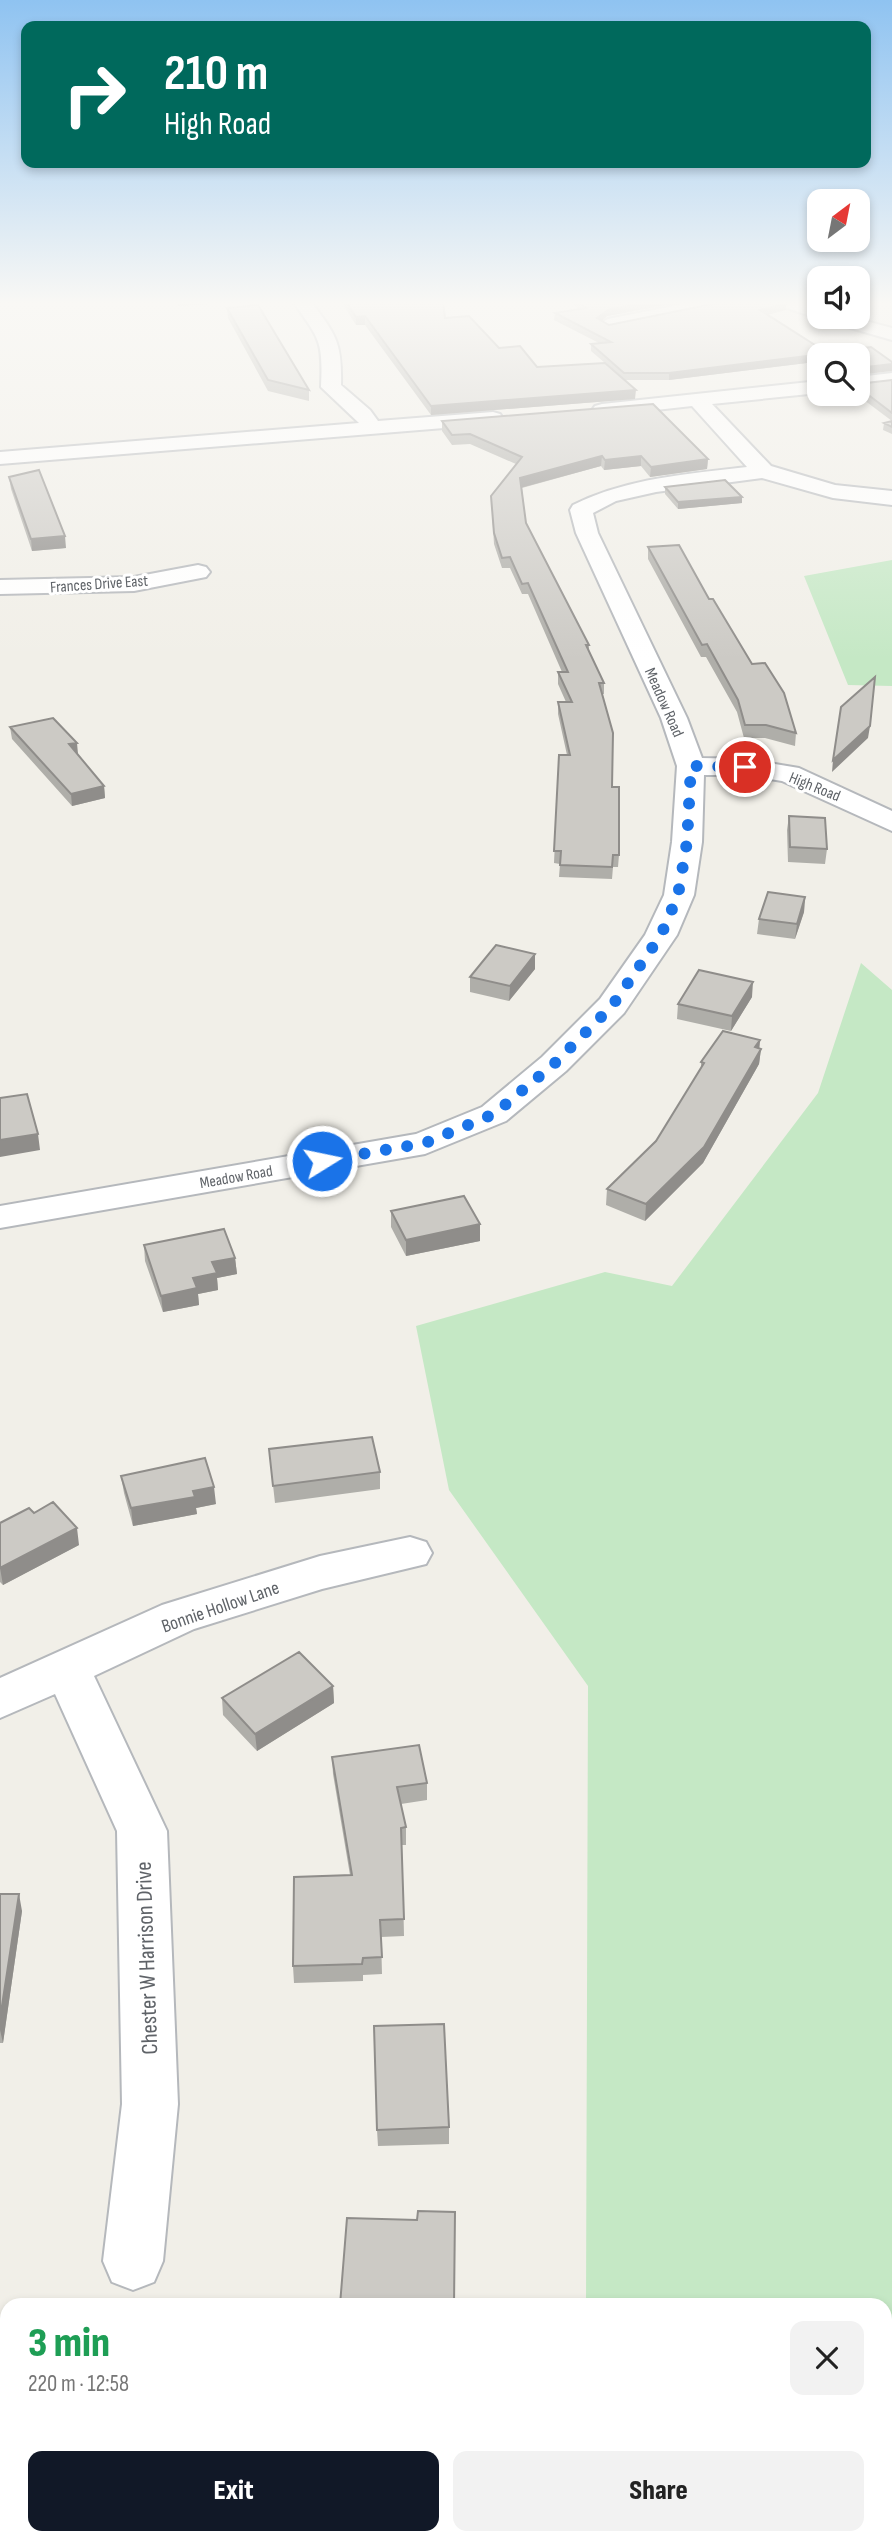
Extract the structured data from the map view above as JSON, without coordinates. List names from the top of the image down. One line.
{"streets":{"street":["Frances Drive East","Meadow Road","High Road","Bonnie Hollow Lane","Chester W Harrison Drive"]},"crossings":[["Meadow Road","High Road"],["Bonnie Hollow Lane","Chester W Harrison Drive"]],"north":"top right","page":{"turn":["210 m","High Road"],"heading":["3 min","220 m · 12:58"],"buttons":["Exit","Share"]}}
